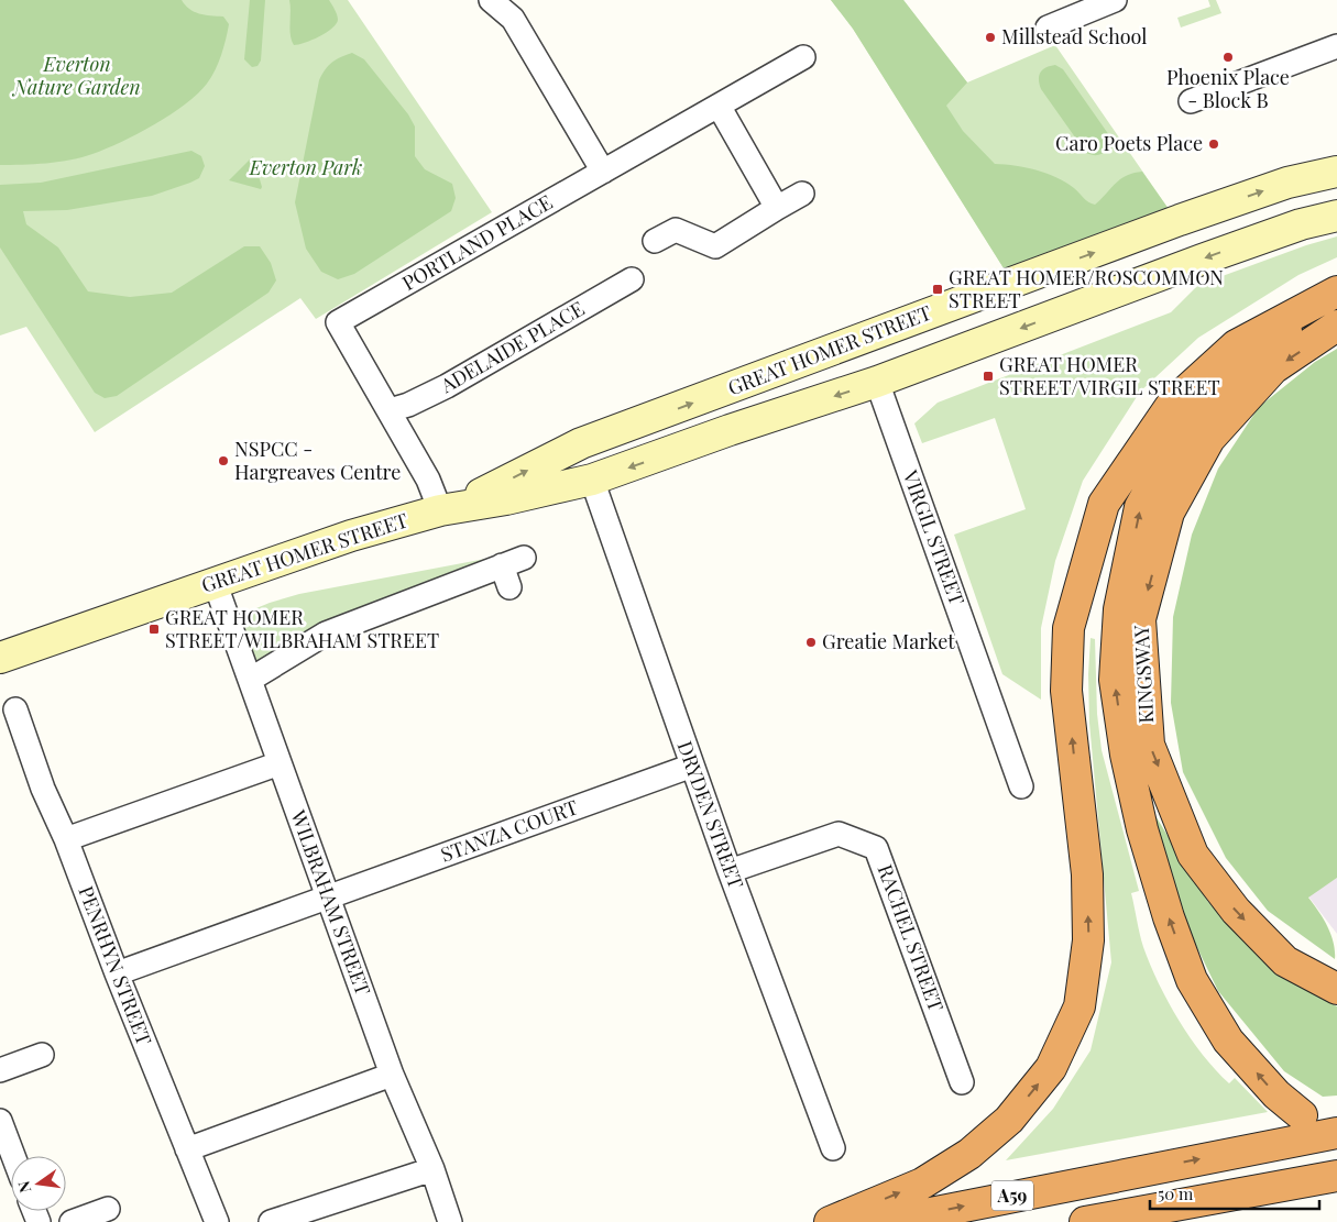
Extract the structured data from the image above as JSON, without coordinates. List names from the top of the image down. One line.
{"streets":{"highway":["KINGSWAY","A59"],"street":["PORTLAND PLACE","ADELAIDE PLACE","GREAT HOMER STREET","VIRGIL STREET","DRYDEN STREET","STANZA COURT","WILBRAHAM STREET","RACHEL STREET","PENRHYN STREET"]},"crossings":[["PORTLAND PLACE","ADELAIDE PLACE"],["PORTLAND PLACE","GREAT HOMER STREET"],["GREAT HOMER STREET","VIRGIL STREET"],["GREAT HOMER STREET","DRYDEN STREET"],["GREAT HOMER STREET","WILBRAHAM STREET"],["DRYDEN STREET","STANZA COURT"],["DRYDEN STREET","RACHEL STREET"],["STANZA COURT","WILBRAHAM STREET"],["STANZA COURT","PENRHYN STREET"]],"one_way":["KINGSWAY"],"parks":["Everton Nature Garden","Everton Park"],"places":{"other":["Millstead School","Phoenix Place - Block B","Caro Poets Place","NSPCC - Hargreaves Centre","Greatie Market"],"transit":["GREAT HOMER/ROSCOMMON STREET","GREAT HOMER STREET/VIRGIL STREET","GREAT HOMER STREET/WILBRAHAM STREET"]},"scale_bar":"50 m","north":"left"}
